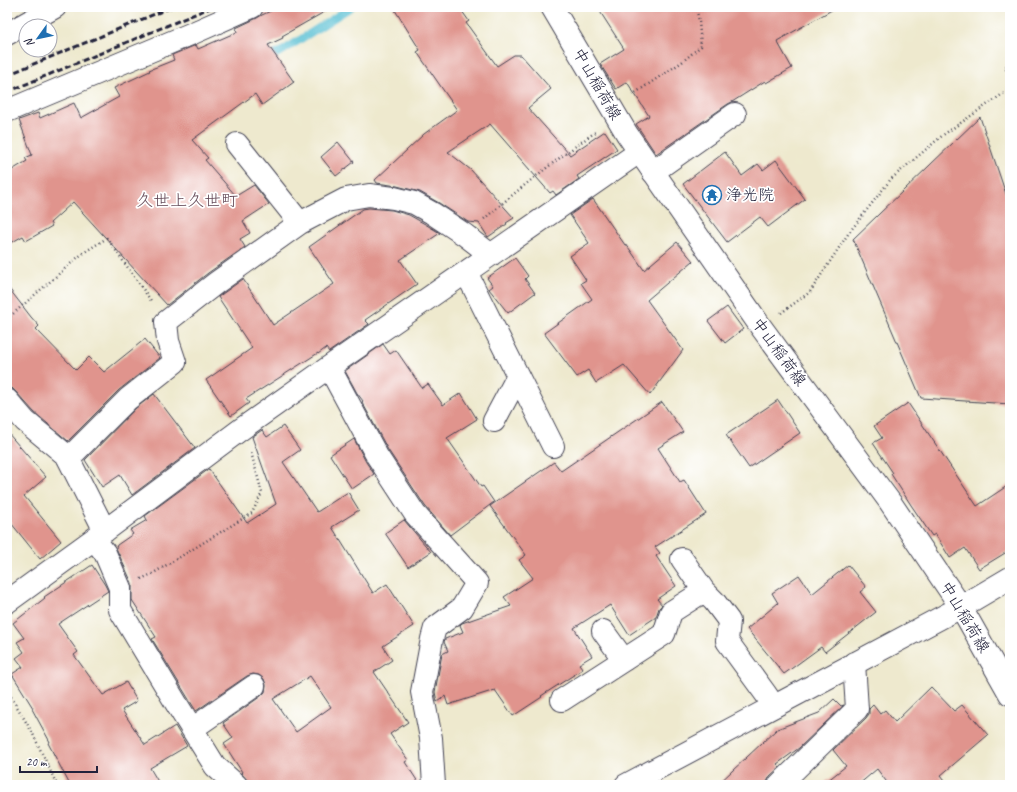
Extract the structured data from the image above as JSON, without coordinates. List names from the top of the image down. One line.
{"streets":{"street":["中山稲荷線"]},"districts":["久世上久世町"],"places":{"temple":["浄光院"]},"scale_bar":"20 m","north":"bottom left"}
